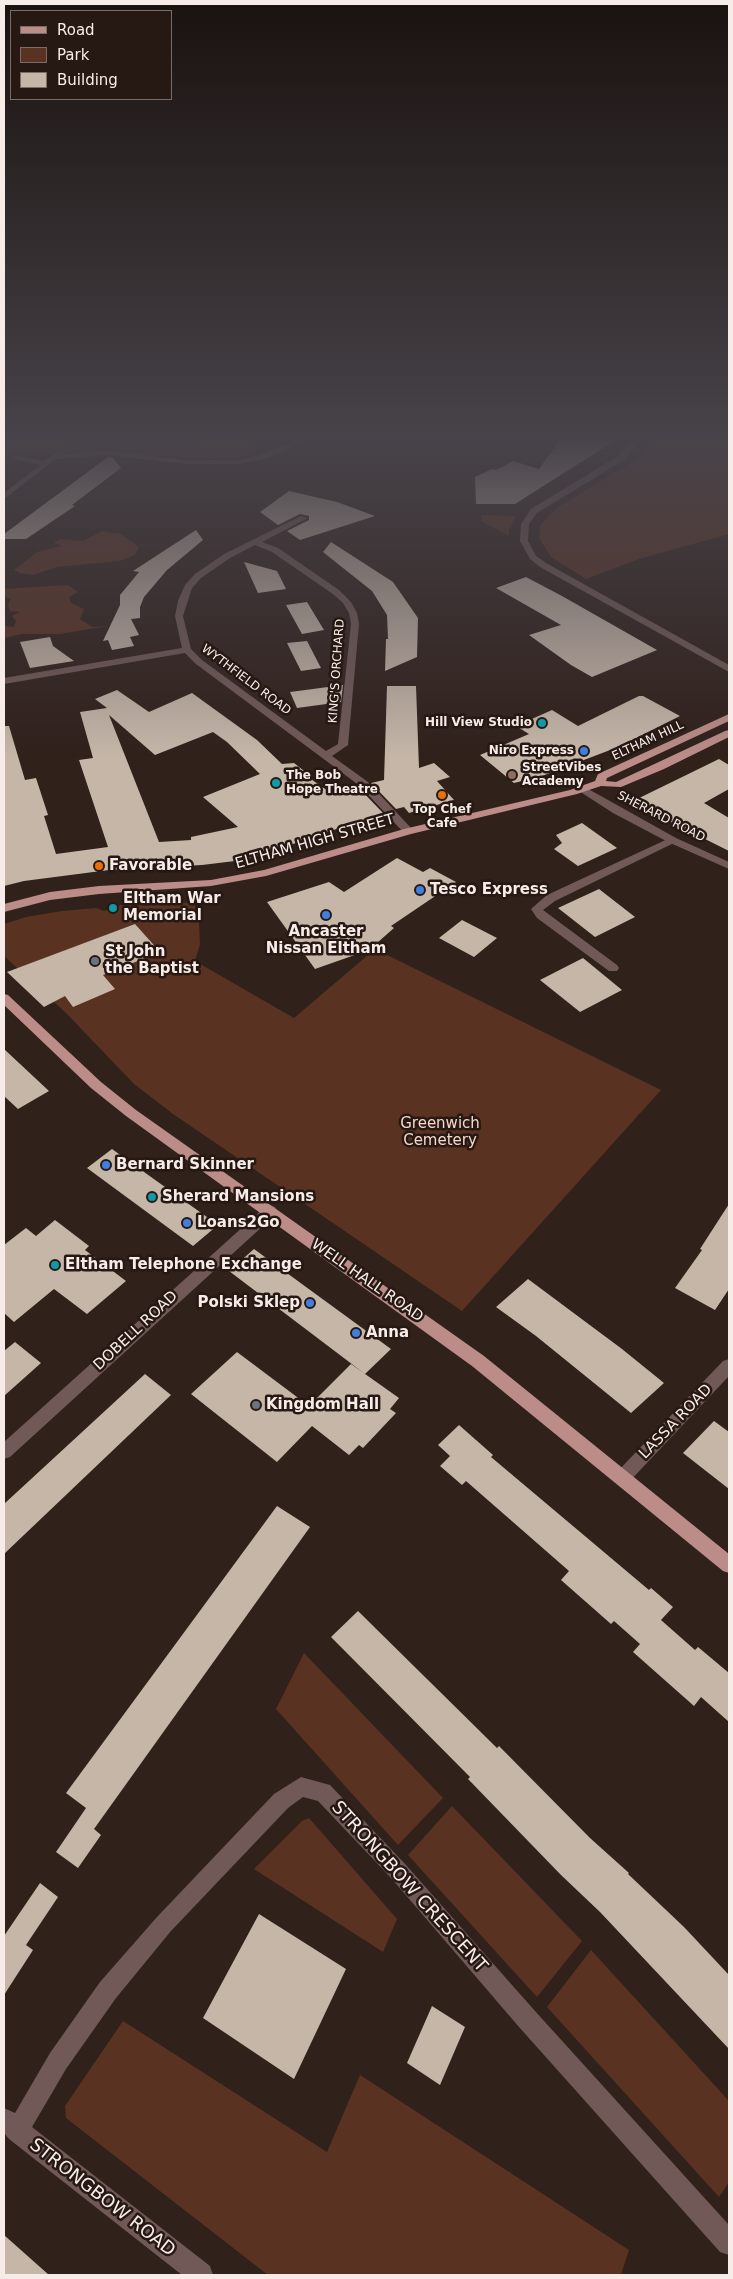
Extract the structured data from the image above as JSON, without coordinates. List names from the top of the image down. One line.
{"streets":{"main road":["ELTHAM HILL","ELTHAM HIGH STREET","WELL HALL ROAD"],"street":["KING'S ORCHARD","WYTHFIELD ROAD","SHERARD ROAD","DOBELL ROAD","LASSA ROAD","STRONGBOW CRESCENT","STRONGBOW ROAD"]},"crossings":[["KING'S ORCHARD","WYTHFIELD ROAD"],["WYTHFIELD ROAD","ELTHAM HIGH STREET"],["ELTHAM HILL","ELTHAM HIGH STREET"],["SHERARD ROAD","ELTHAM HIGH STREET"],["WELL HALL ROAD","DOBELL ROAD"],["WELL HALL ROAD","LASSA ROAD"],["STRONGBOW CRESCENT","STRONGBOW ROAD"]],"parks":["Greenwich Cemetery"],"places":["Hill View Studio","Niro Express","StreetVibes Academy","The Bob Hope Theatre","Top Chef Cafe","Favorable","Tesco Express","Eltham War Memorial","Ancaster Nissan Eltham","St John the Baptist","Bernard Skinner","Sherard Mansions","Loans2Go","Eltham Telephone Exchange","Polski Sklep","Anna","Kingdom Hall"],"legend":["Road","Park","Building"]}
